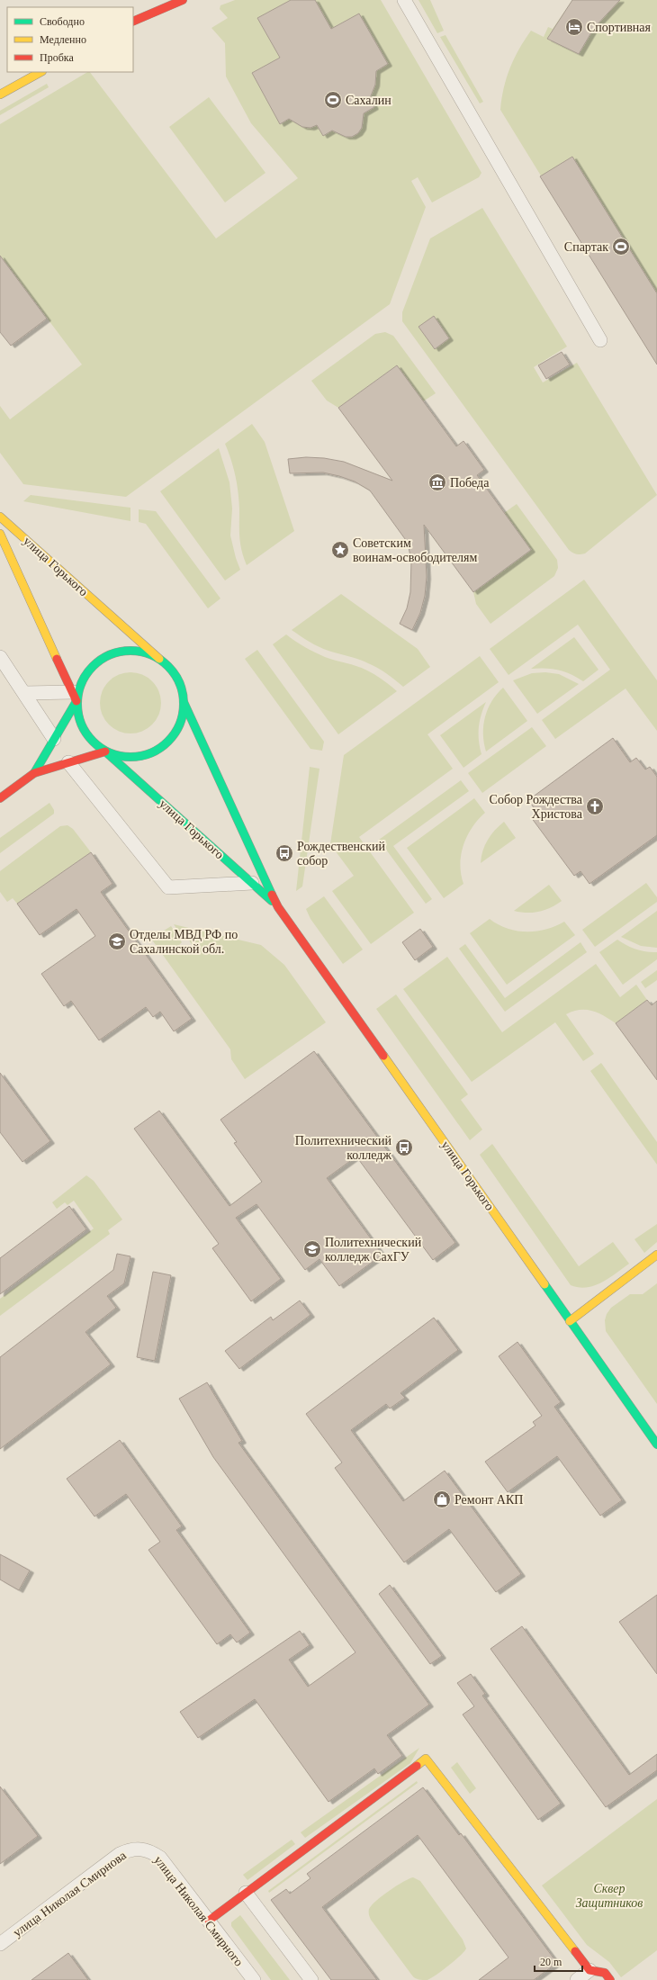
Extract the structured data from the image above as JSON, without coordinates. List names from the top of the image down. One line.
{"streets":{"main road":["улица Горького"],"street":["улица Николая Смирнова","улица Николая Смирного"]},"crossings":[["улица Николая Смирнова","улица Николая Смирного"]],"parks":["Сквер Защитников"],"places":{"hotel":["Спортивная"],"sports":["Сахалин","Спартак"],"museum":["Победа"],"place":["Советским воинам-освободителям"],"church":["Собор Рождества Христова"],"bus stop":["Рождественский собор","Политехнический колледж"],"school or university":["Отделы МВД РФ по Сахалинской обл.","Политехнический колледж СахГУ"],"shop":["Ремонт АКП"]},"legend":["Свободно","Медленно","Пробка"],"scale_bar":"20 m"}
